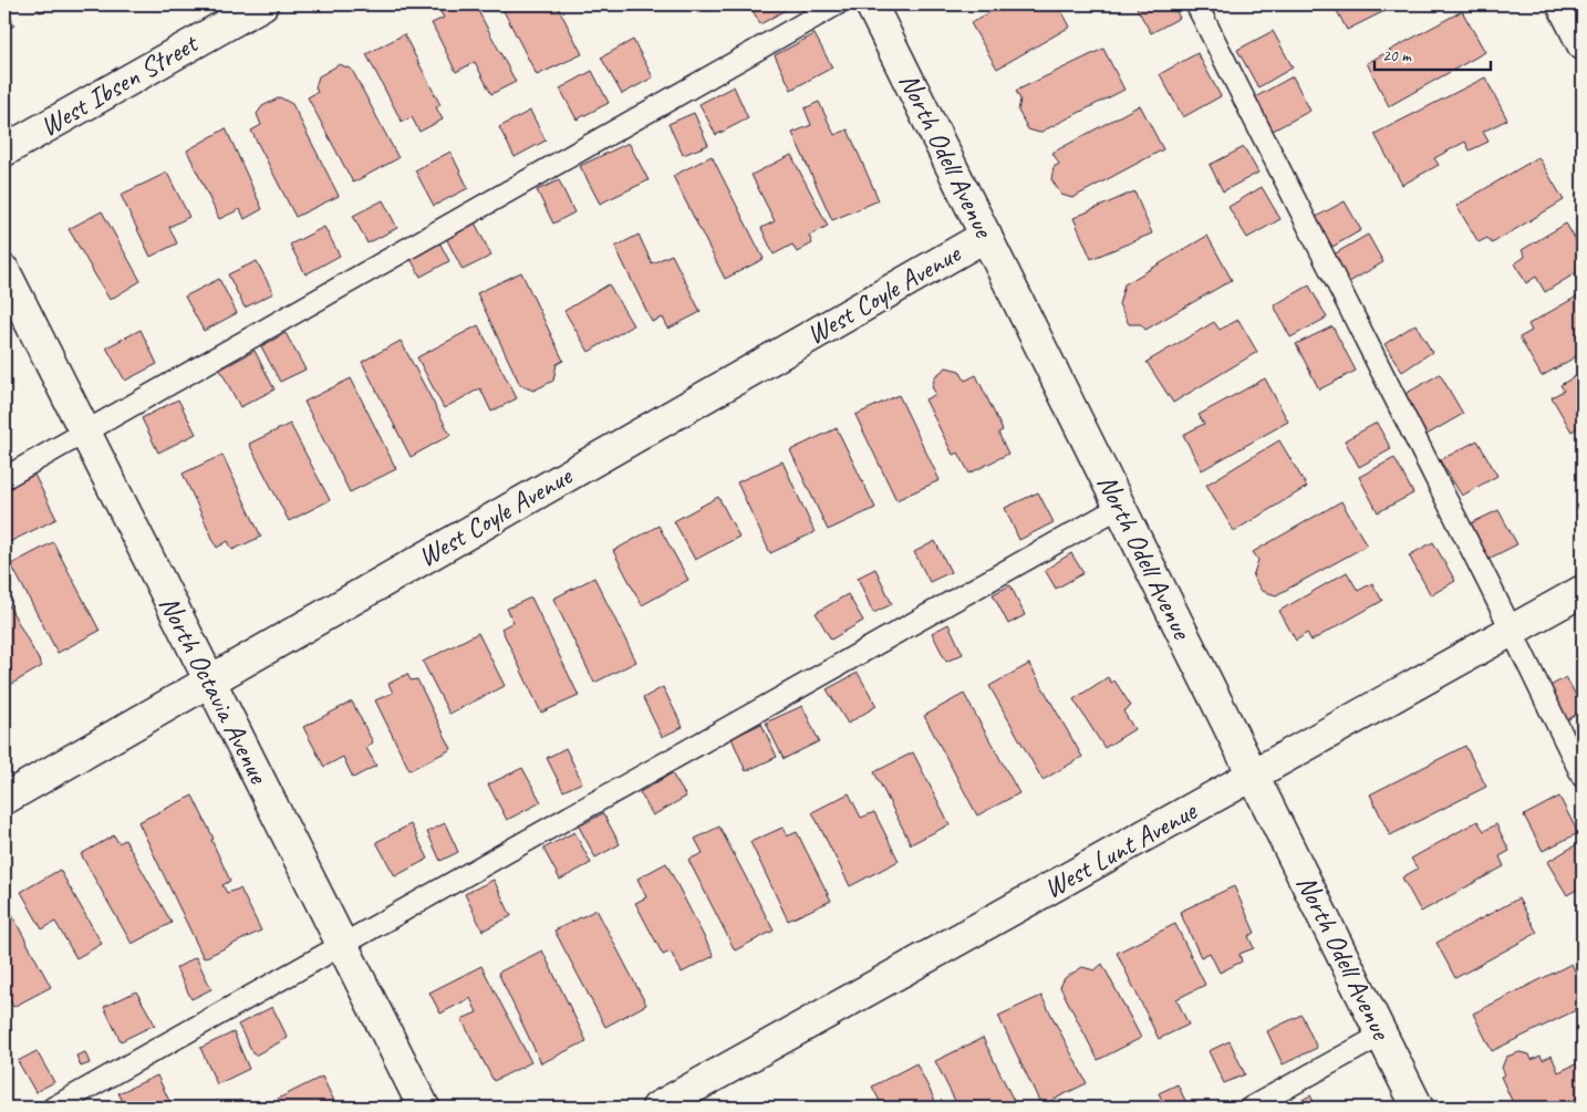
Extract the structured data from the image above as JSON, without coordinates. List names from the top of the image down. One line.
{"streets":{"street":["West Ibsen Street","North Odell Avenue","West Coyle Avenue","North Octavia Avenue","West Lunt Avenue"]},"crossings":[["North Odell Avenue","West Coyle Avenue"],["North Odell Avenue","West Lunt Avenue"],["West Coyle Avenue","North Octavia Avenue"]],"scale_bar":"20 m"}
